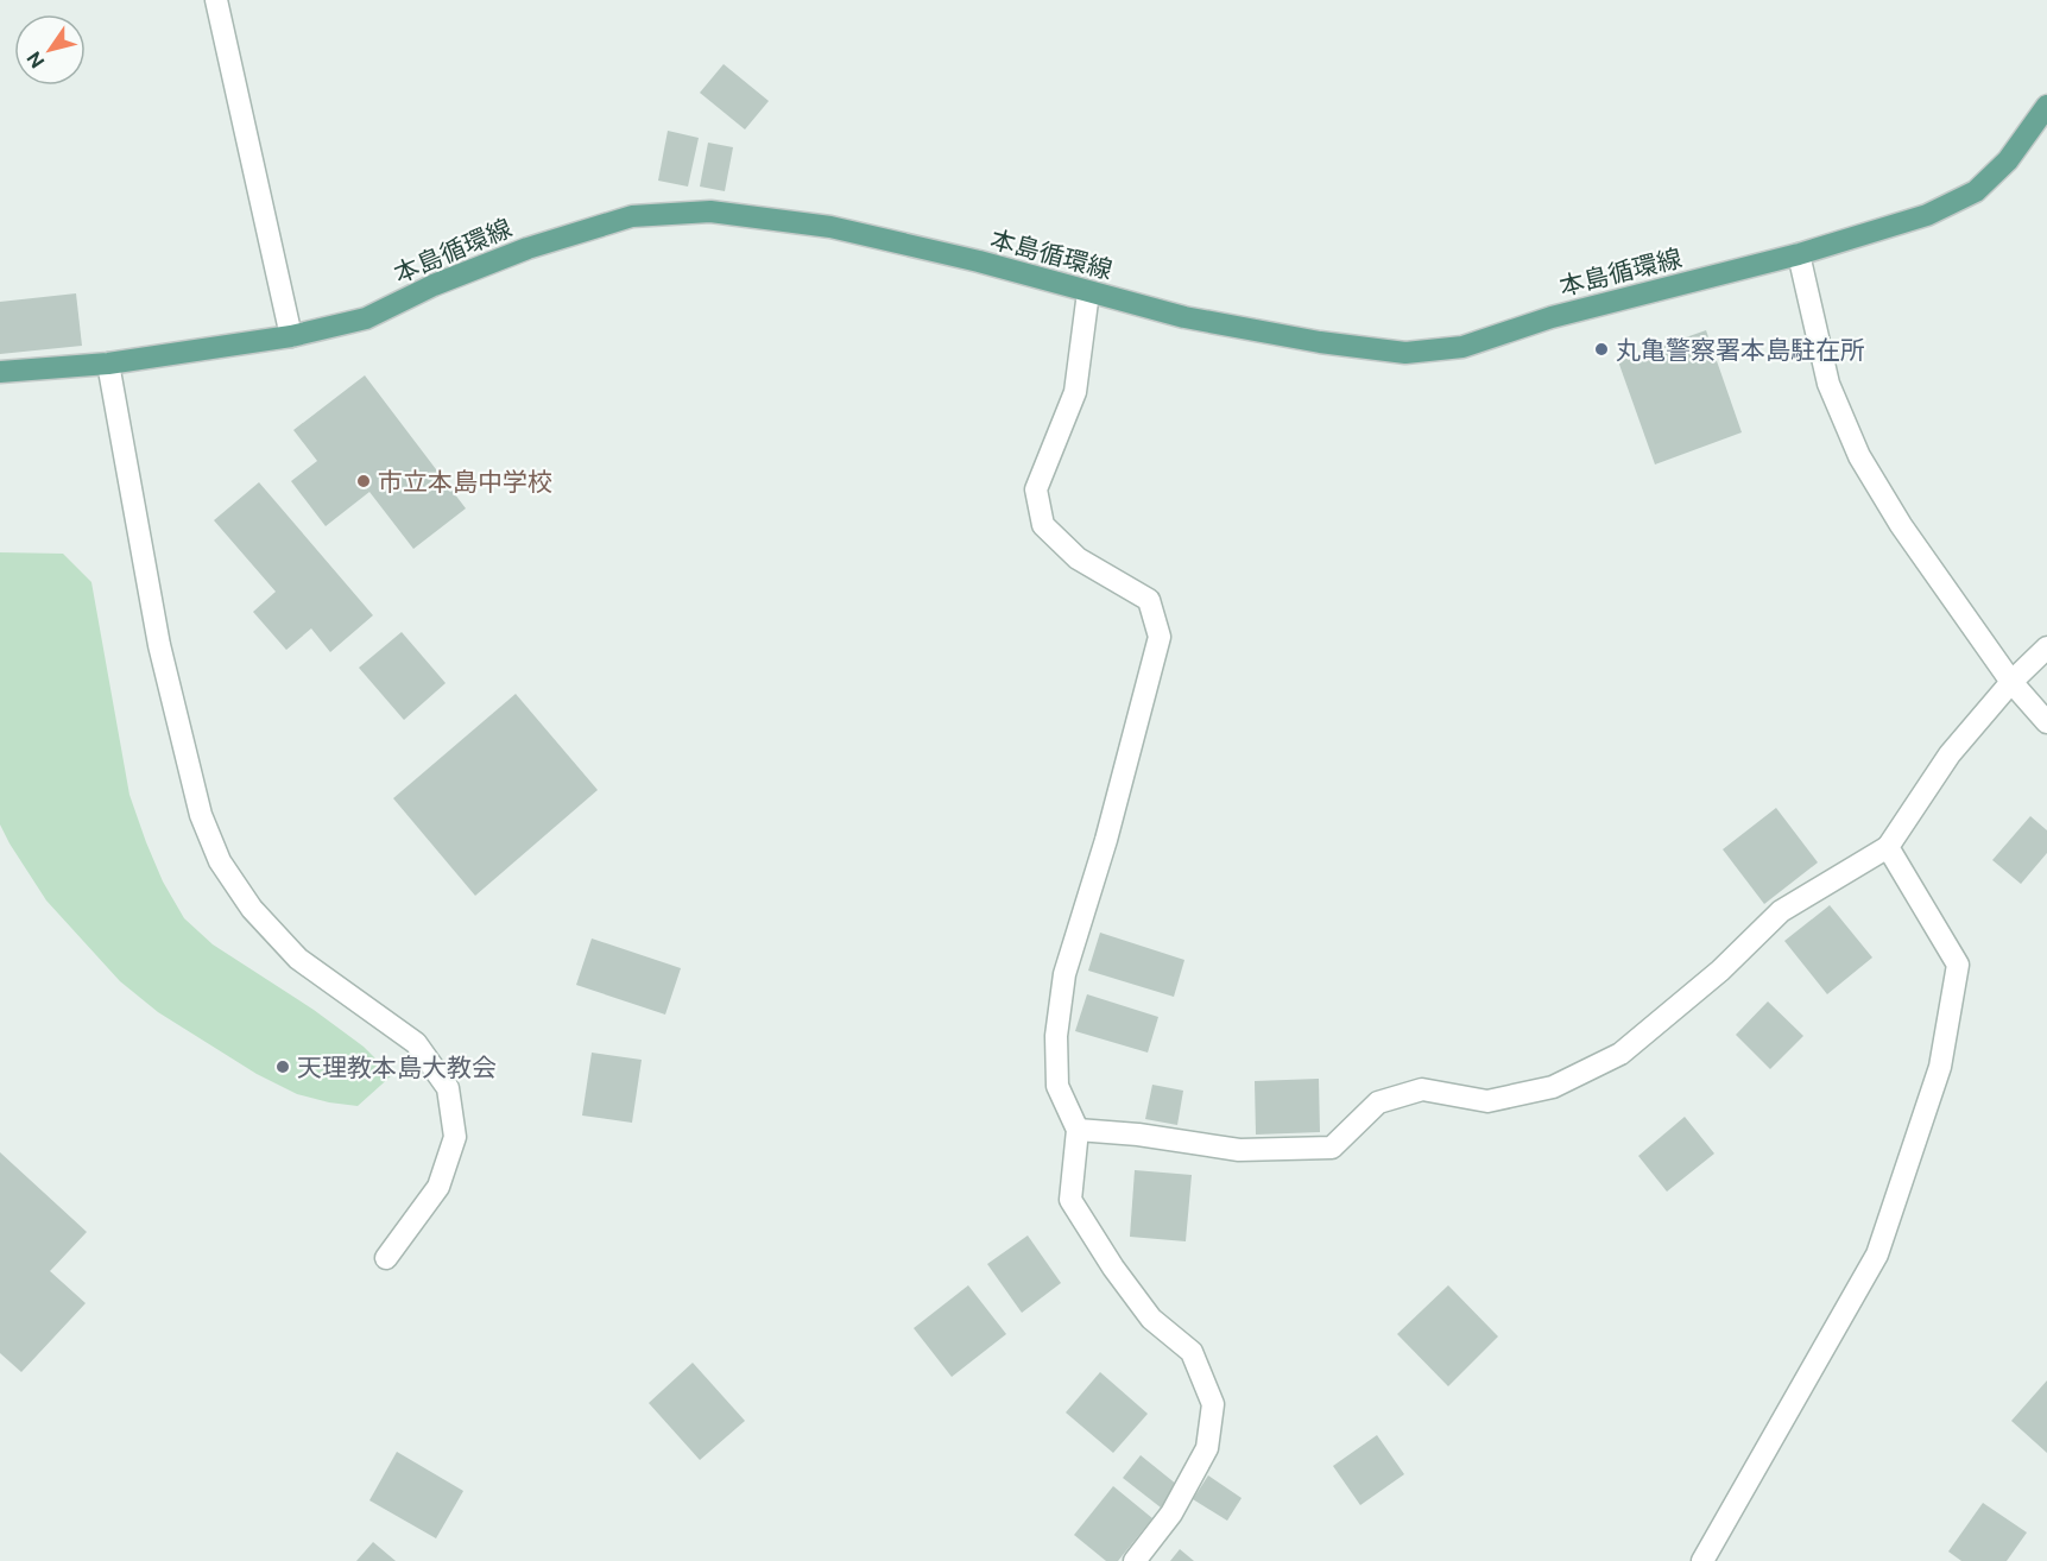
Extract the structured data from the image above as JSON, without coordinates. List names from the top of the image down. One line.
{"streets":{"main road":["本島循環線"]},"places":["丸亀警察署本島駐在所","市立本島中学校","天理教本島大教会"],"north":"bottom left"}
